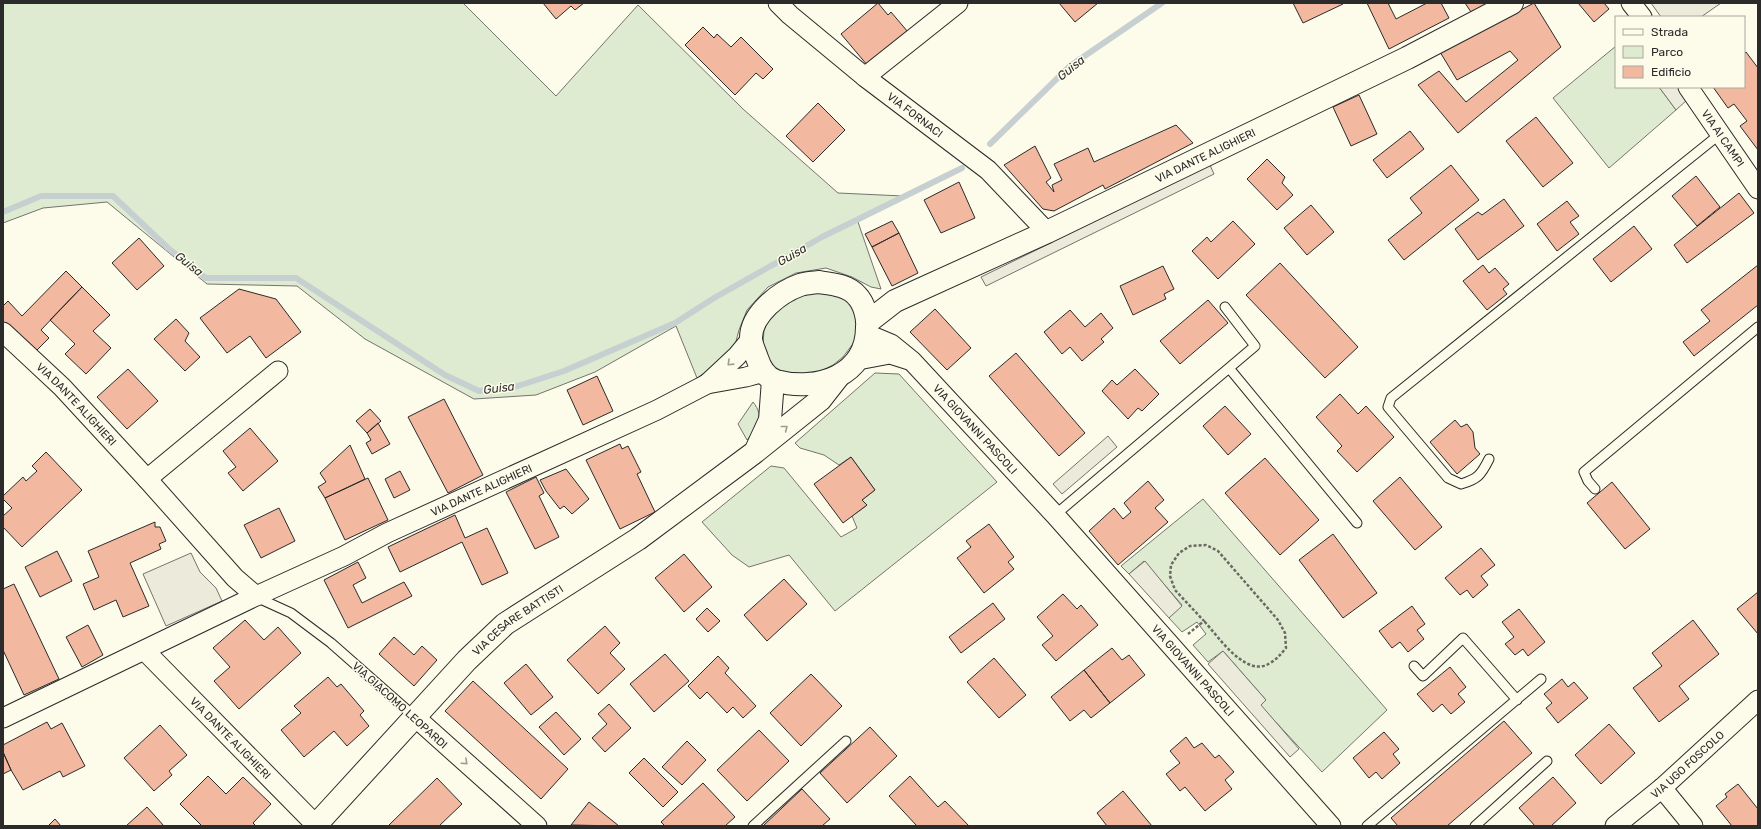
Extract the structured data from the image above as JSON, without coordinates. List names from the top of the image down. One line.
{"streets":{"street":["VIA FORNACI","VIA AI CAMPI","VIA DANTE ALIGHIERI","VIA GIOVANNI PASCOLI","VIA CESARE BATTISTI","VIA GIACOMO LEOPARDI","VIA UGO FOSCOLO"]},"crossings":[["VIA FORNACI","VIA DANTE ALIGHIERI"],["VIA DANTE ALIGHIERI","VIA GIOVANNI PASCOLI"],["VIA DANTE ALIGHIERI","VIA CESARE BATTISTI"],["VIA DANTE ALIGHIERI","VIA GIACOMO LEOPARDI"],["VIA GIOVANNI PASCOLI","VIA CESARE BATTISTI"],["VIA CESARE BATTISTI","VIA GIACOMO LEOPARDI"]],"one_way":["VIA GIACOMO LEOPARDI"],"water":["Guisa"],"legend":["Strada","Parco","Edificio"]}
